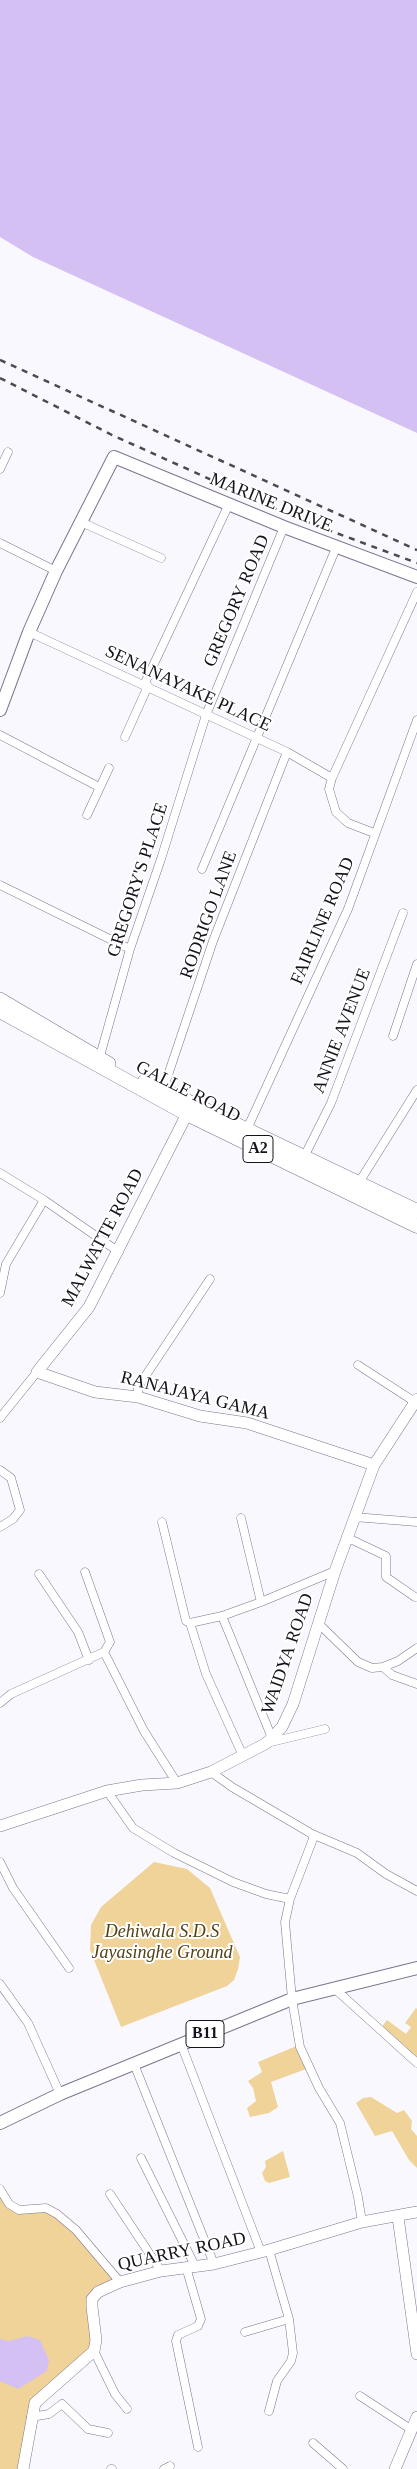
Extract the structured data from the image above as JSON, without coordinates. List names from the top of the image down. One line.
{"streets":{"highway":["GALLE ROAD","A2"],"main road":["MARINE DRIVE","B11"],"street":["GREGORY ROAD","SENANAYAKE PLACE","GREGORY'S PLACE","RODRIGO LANE","FAIRLINE ROAD","ANNIE AVENUE","MALWATTE ROAD","RANAJAYA GAMA","WAIDYA ROAD","QUARRY ROAD"]},"crossings":[["MARINE DRIVE","GREGORY ROAD"],["GREGORY ROAD","SENANAYAKE PLACE"],["GREGORY ROAD","GREGORY'S PLACE"],["SENANAYAKE PLACE","GREGORY'S PLACE"],["SENANAYAKE PLACE","RODRIGO LANE"],["GREGORY'S PLACE","GALLE ROAD"],["RODRIGO LANE","GALLE ROAD"],["FAIRLINE ROAD","GALLE ROAD"],["ANNIE AVENUE","GALLE ROAD"],["GALLE ROAD","MALWATTE ROAD"],["MALWATTE ROAD","RANAJAYA GAMA"],["RANAJAYA GAMA","WAIDYA ROAD"]],"parks":["Dehiwala S.D.S Jayasinghe Ground"]}
